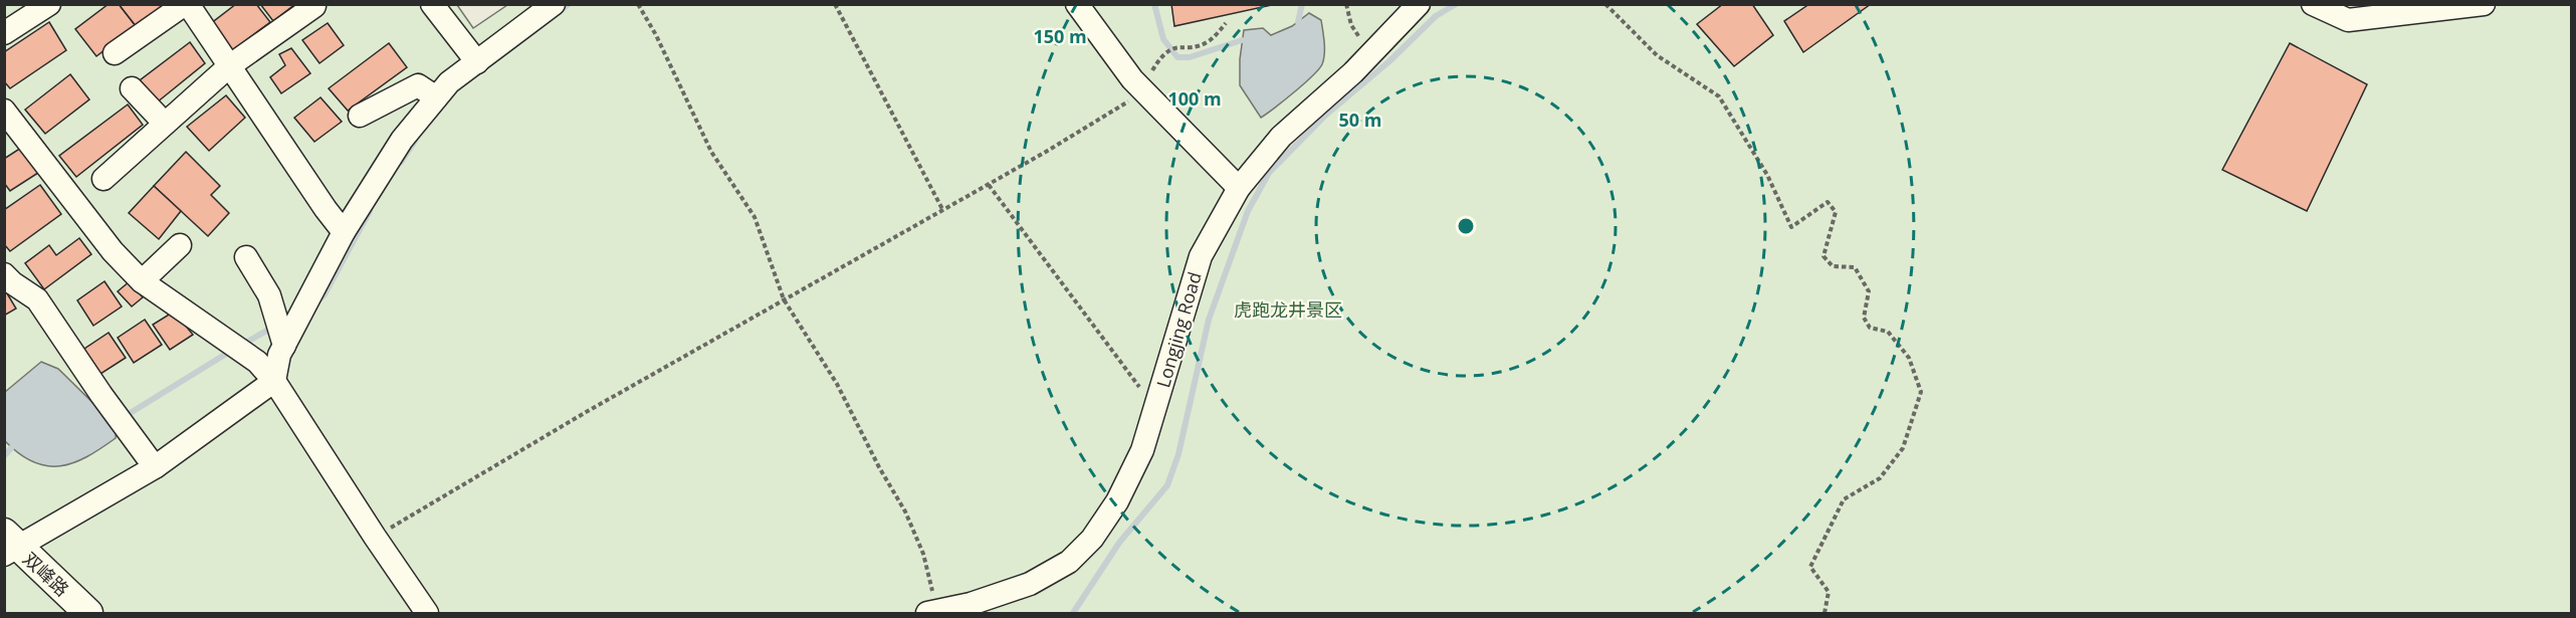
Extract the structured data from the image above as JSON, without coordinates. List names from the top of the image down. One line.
{"streets":{"main road":["双峰路"],"street":["Longjing Road"]},"parks":["虎跑龙井景区"],"rings":["150 m","100 m","50 m"]}
